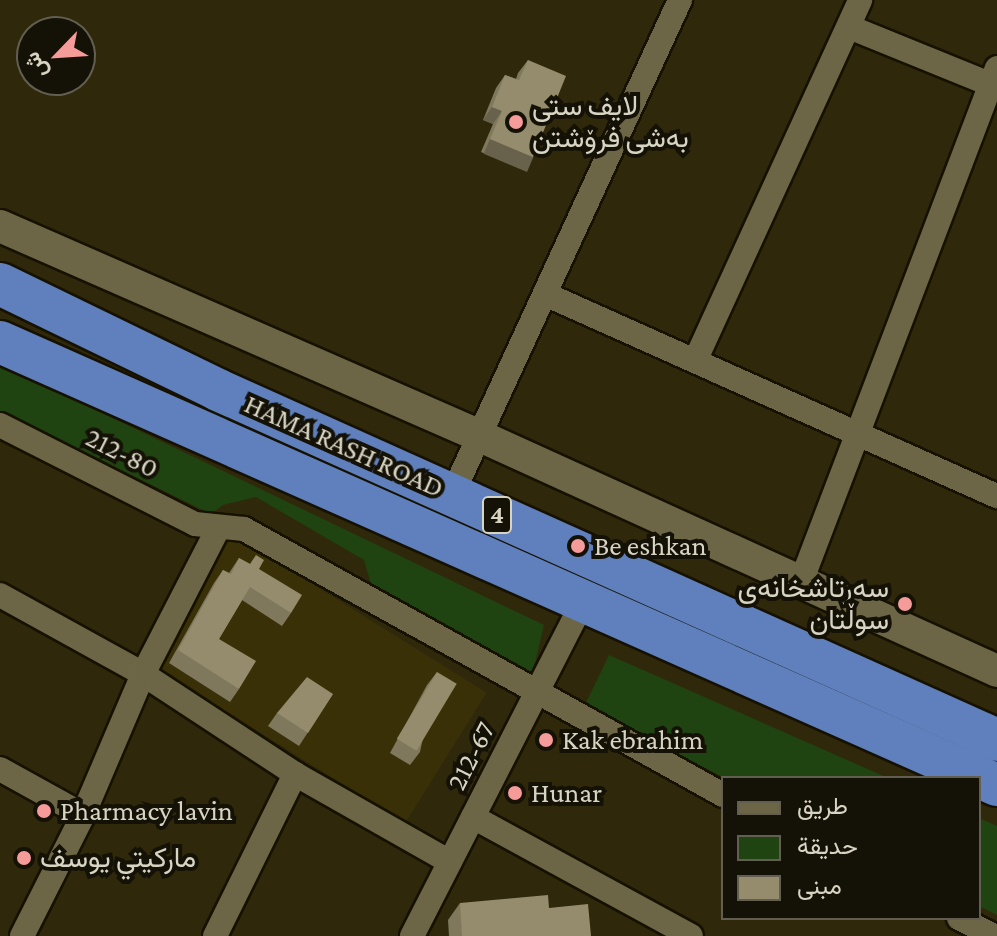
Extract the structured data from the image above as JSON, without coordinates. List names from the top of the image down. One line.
{"streets":{"highway":["HAMA RASH ROAD","4"],"street":["212-80","212-67"]},"crossings":[["HAMA RASH ROAD","212-67"],["212-80","212-67"]],"places":["لایف ستی بەشی فرۆشتن","Be eshkan","سەرتاشخانەی سوڵتان","Kak ebrahim","Hunar","Pharmacy lavin","ماركيتي يوسف"],"legend":["طريق","حديقة","مبنى"],"north":"bottom left"}
